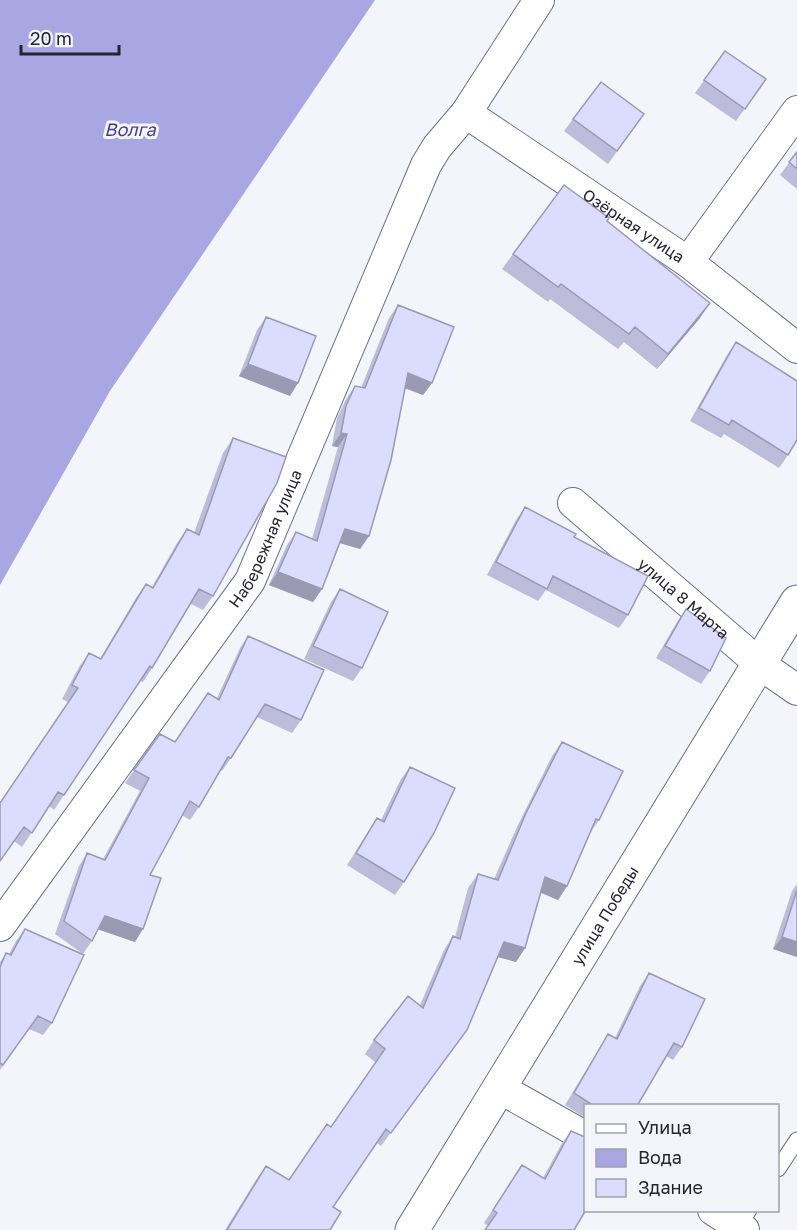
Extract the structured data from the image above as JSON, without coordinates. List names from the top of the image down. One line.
{"streets":{"main road":["улица Победы"],"street":["Озёрная улица","Набережная улица","улица 8 Марта"]},"crossings":[["Озёрная улица","Набережная улица"],["улица 8 Марта","улица Победы"]],"water":["Волга"],"legend":["Улица","Вода","Здание"],"scale_bar":"20 m"}
